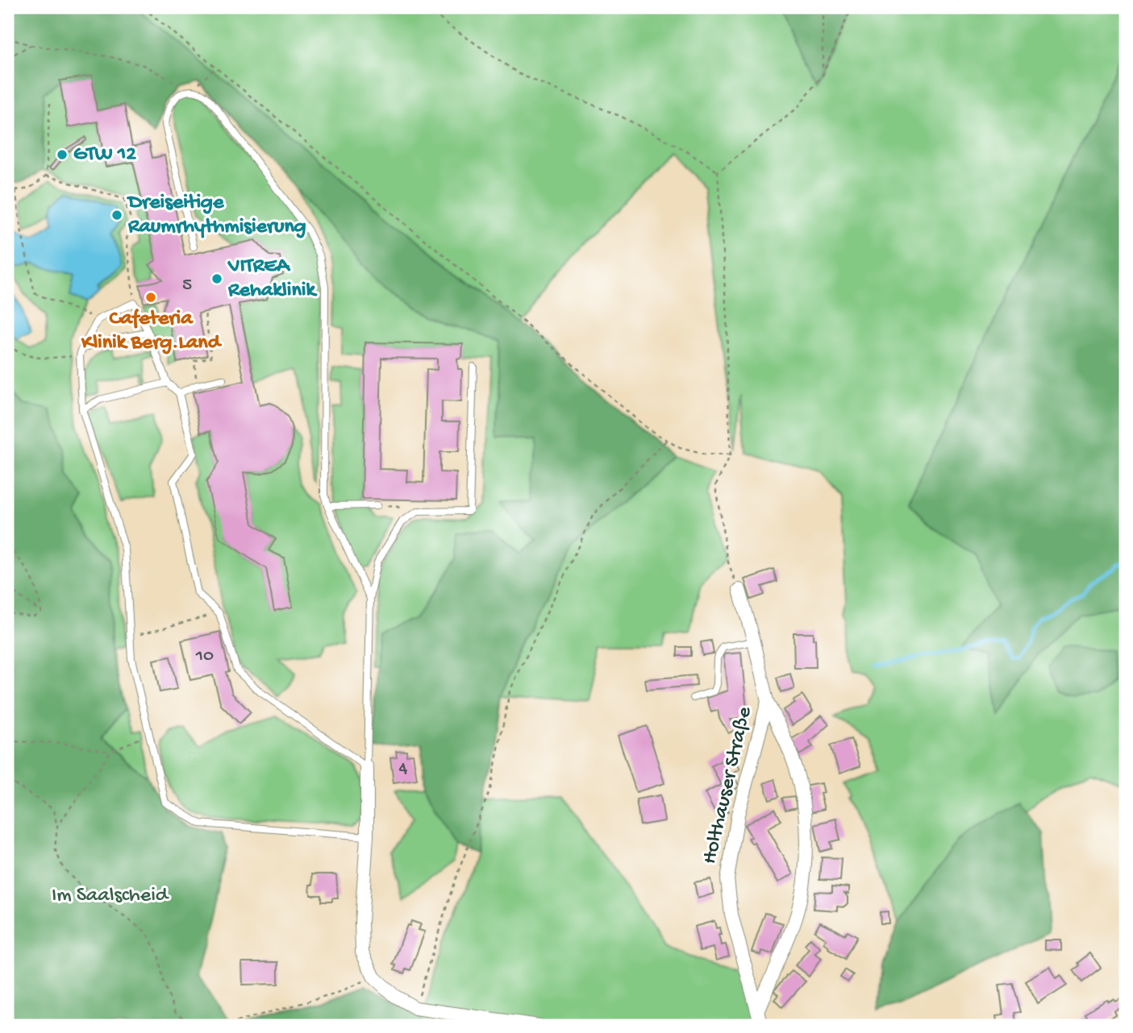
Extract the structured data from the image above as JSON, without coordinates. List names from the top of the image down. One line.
{"streets":{"street":["Holthauser Straße"]},"parks":["Im Saalscheid"],"places":["GTW 12","Dreiseitige Raumrhythmisierung","VITREA Rehaklinik","Cafeteria Klinik Berg.Land"],"house_numbers":["5","10","4"]}
